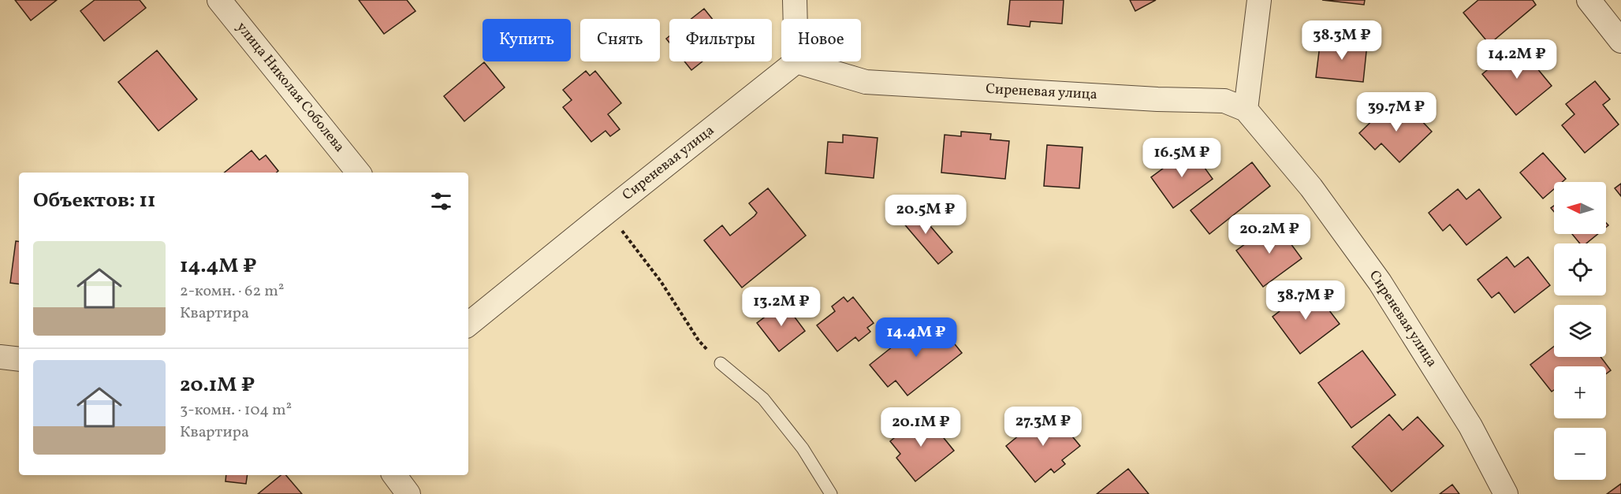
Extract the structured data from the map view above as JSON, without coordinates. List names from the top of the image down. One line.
{"streets":{"street":["улица Николая Соболева","Сиреневая улица"]},"north":"left","page":{"chip":["Купить","Снять","Фильтры","Новое"],"price":["38.3M ₽","14.2M ₽","39.7M ₽","16.5M ₽","20.5M ₽","20.2M ₽","38.7M ₽","13.2M ₽","14.4M ₽","27.3M ₽","20.1M ₽"],"heading":"Объектов: 11","map_buttons":["+","−"],"list":[{"name":"14.4M ₽","note":"2-комн. · 62 m² · Квартира"},{"name":"20.1M ₽","note":"3-комн. · 104 m² · Квартира"}]}}
